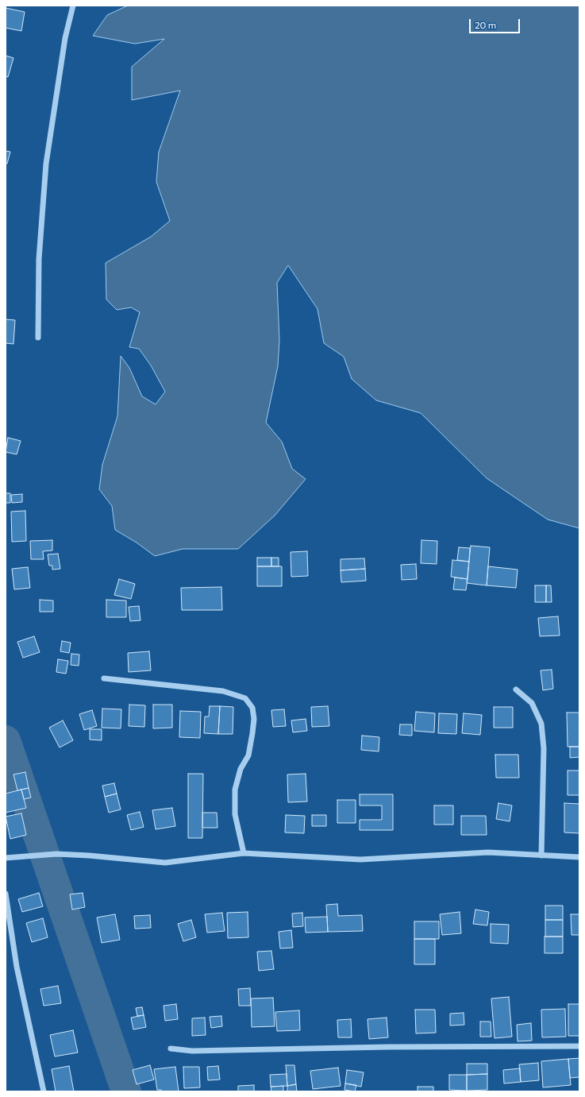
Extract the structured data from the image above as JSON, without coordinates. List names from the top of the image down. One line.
{"scale_bar":"20 m"}
